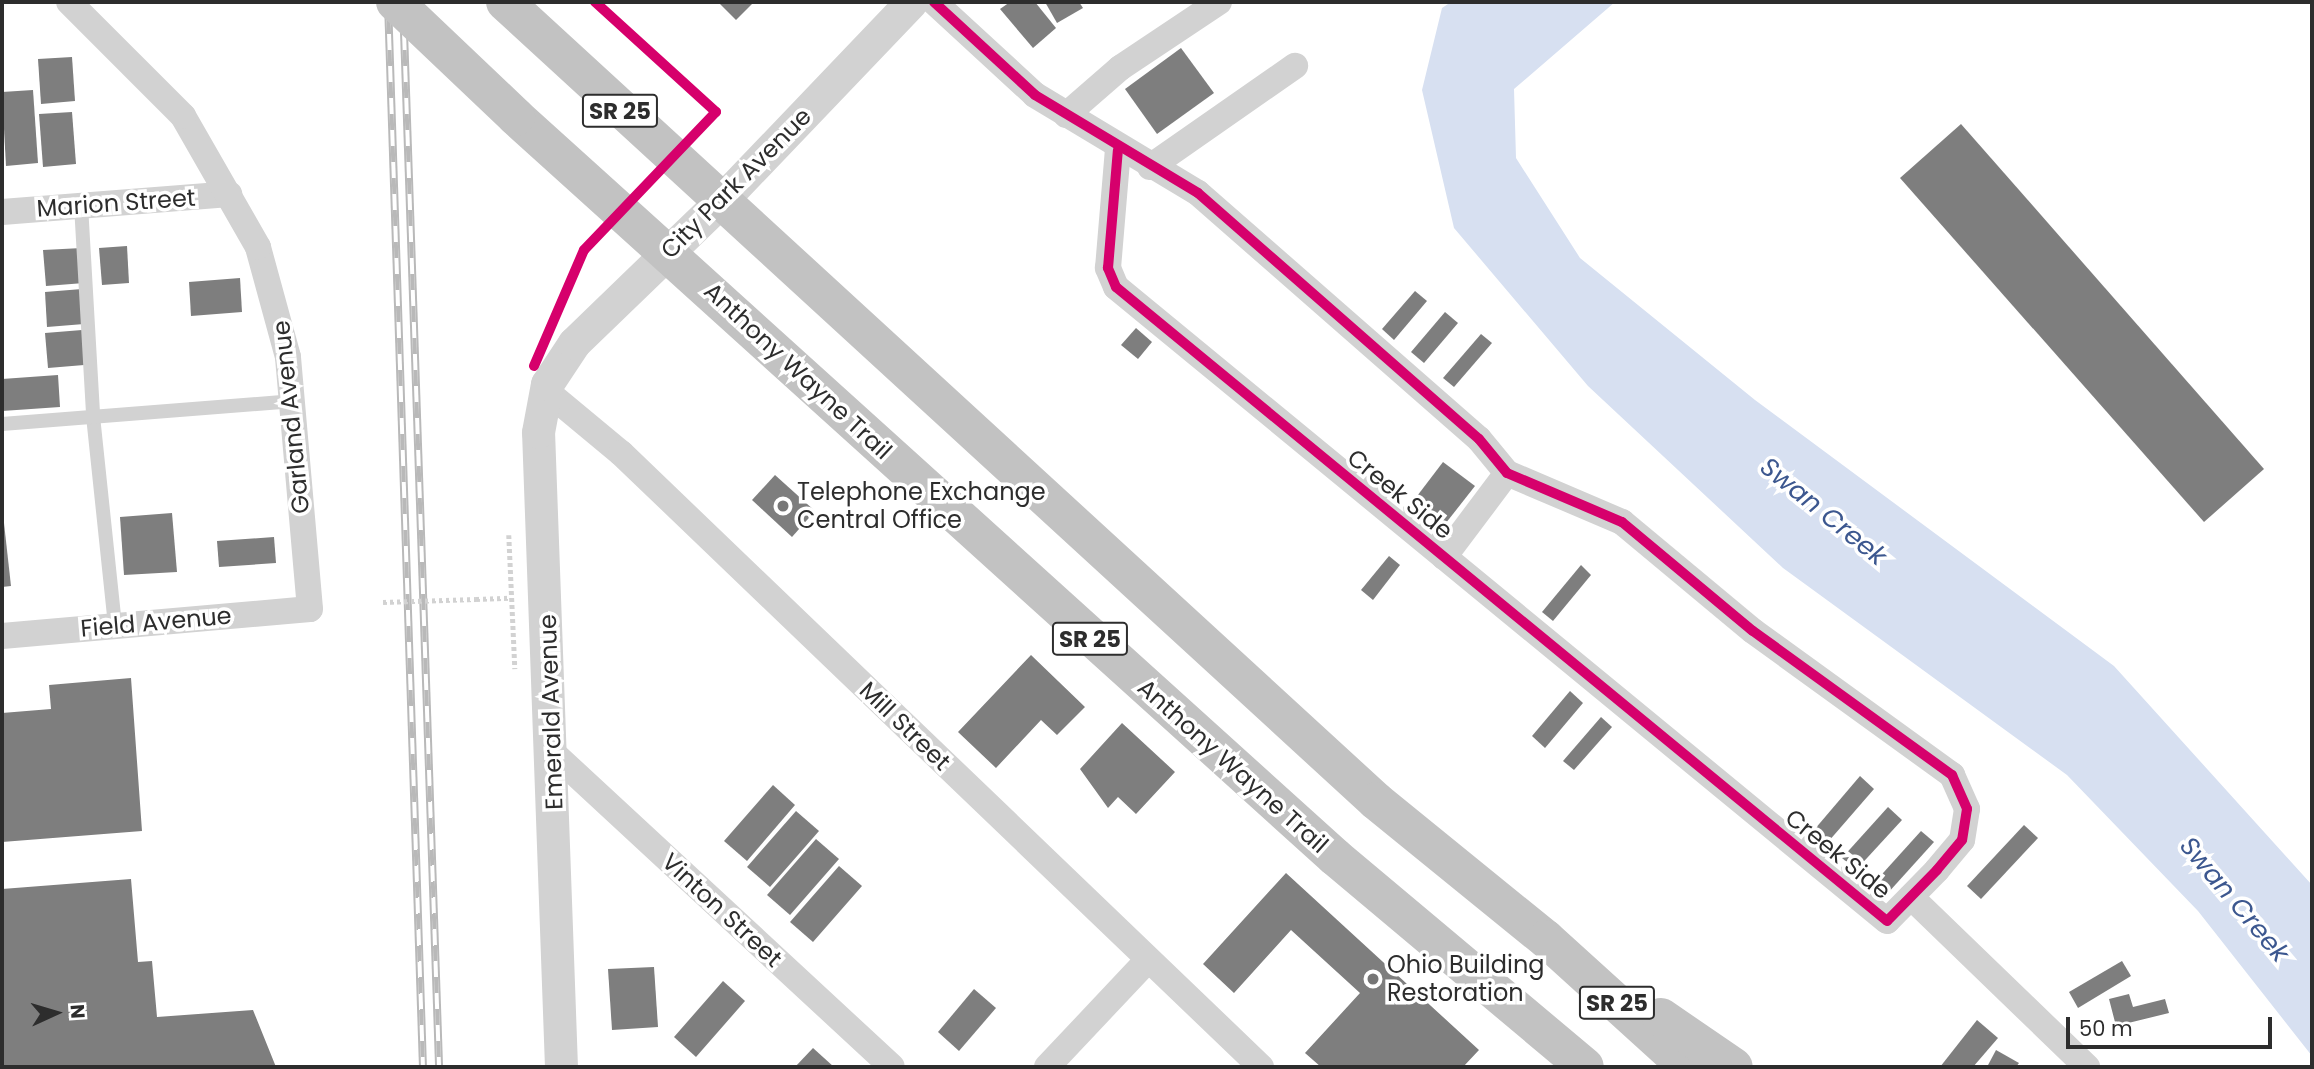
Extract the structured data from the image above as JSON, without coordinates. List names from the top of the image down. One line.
{"streets":{"highway":["SR 25","Anthony Wayne Trail"],"street":["City Park Avenue","Marion Street","Garland Avenue","Creek Side","Field Avenue","Emerald Avenue","Mill Street","Vinton Street"]},"crossings":[["SR 25","City Park Avenue"],["City Park Avenue","Anthony Wayne Trail"],["City Park Avenue","Emerald Avenue"],["City Park Avenue","Mill Street"],["Marion Street","Garland Avenue"],["Garland Avenue","Field Avenue"],["Emerald Avenue","Mill Street"],["Emerald Avenue","Vinton Street"]],"water":["Swan Creek"],"places":["Telephone Exchange Central Office","Ohio Building Restoration"],"scale_bar":"50 m","north":"right"}
